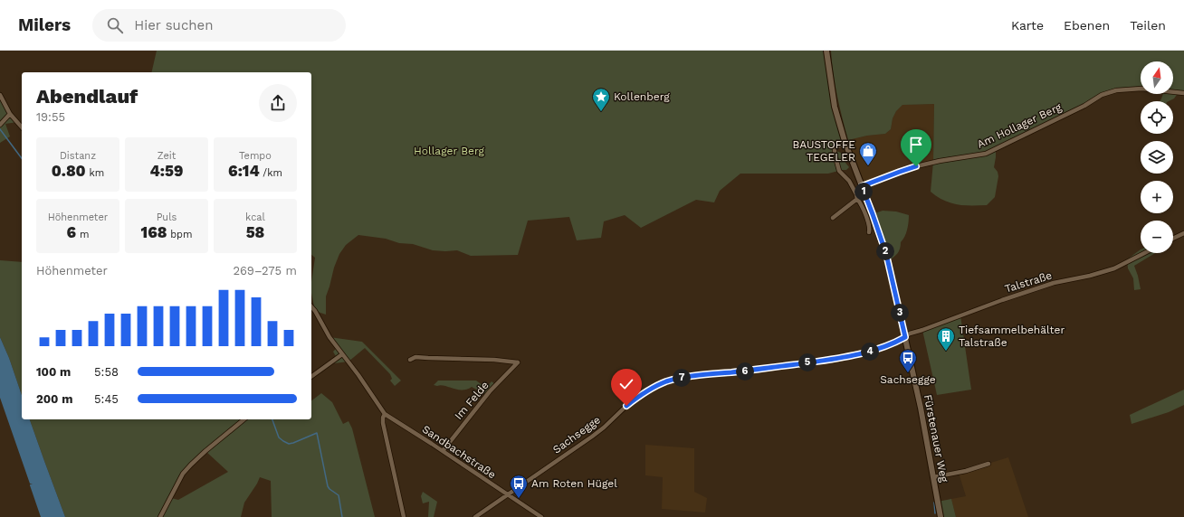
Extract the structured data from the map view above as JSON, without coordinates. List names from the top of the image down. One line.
{"streets":{"street":["Am Hollager Berg","Talstraße","Im Felde","Sachsegge","Fürstenauer Weg","Sandbachstraße"]},"crossings":[["Am Hollager Berg","Fürstenauer Weg"],["Talstraße","Sachsegge"],["Talstraße","Fürstenauer Weg"],["Im Felde","Sandbachstraße"],["Sachsegge","Fürstenauer Weg"],["Sachsegge","Sandbachstraße"]],"parks":["Hollager Berg"],"places":{"place":["Kollenberg"],"shop":["BAUSTOFFE TEGELER"],"building":["Tiefsammelbehälter Talstraße"],"bus stop":["Sachsegge","Am Roten Hügel"]},"north":"top","page":{"header":"Milers","search":"Hier suchen","nav":["Karte","Ebenen","Teilen"],"map_buttons":["+","−"],"heading":["Abendlauf","19:55"],"stats":[["Distanz","0.80 km"],["Zeit","4:59"],["Tempo","6:14 /km"],["Höhenmeter","6 m"],["Puls","168 bpm"],["kcal","58"]],"pins":["1","2","3","4","5","6","7"],"chart":["Höhenmeter","269–275 m"],"list":[{"name":"100 m","note":"5:58"},{"name":"200 m","note":"5:45"}]}}
